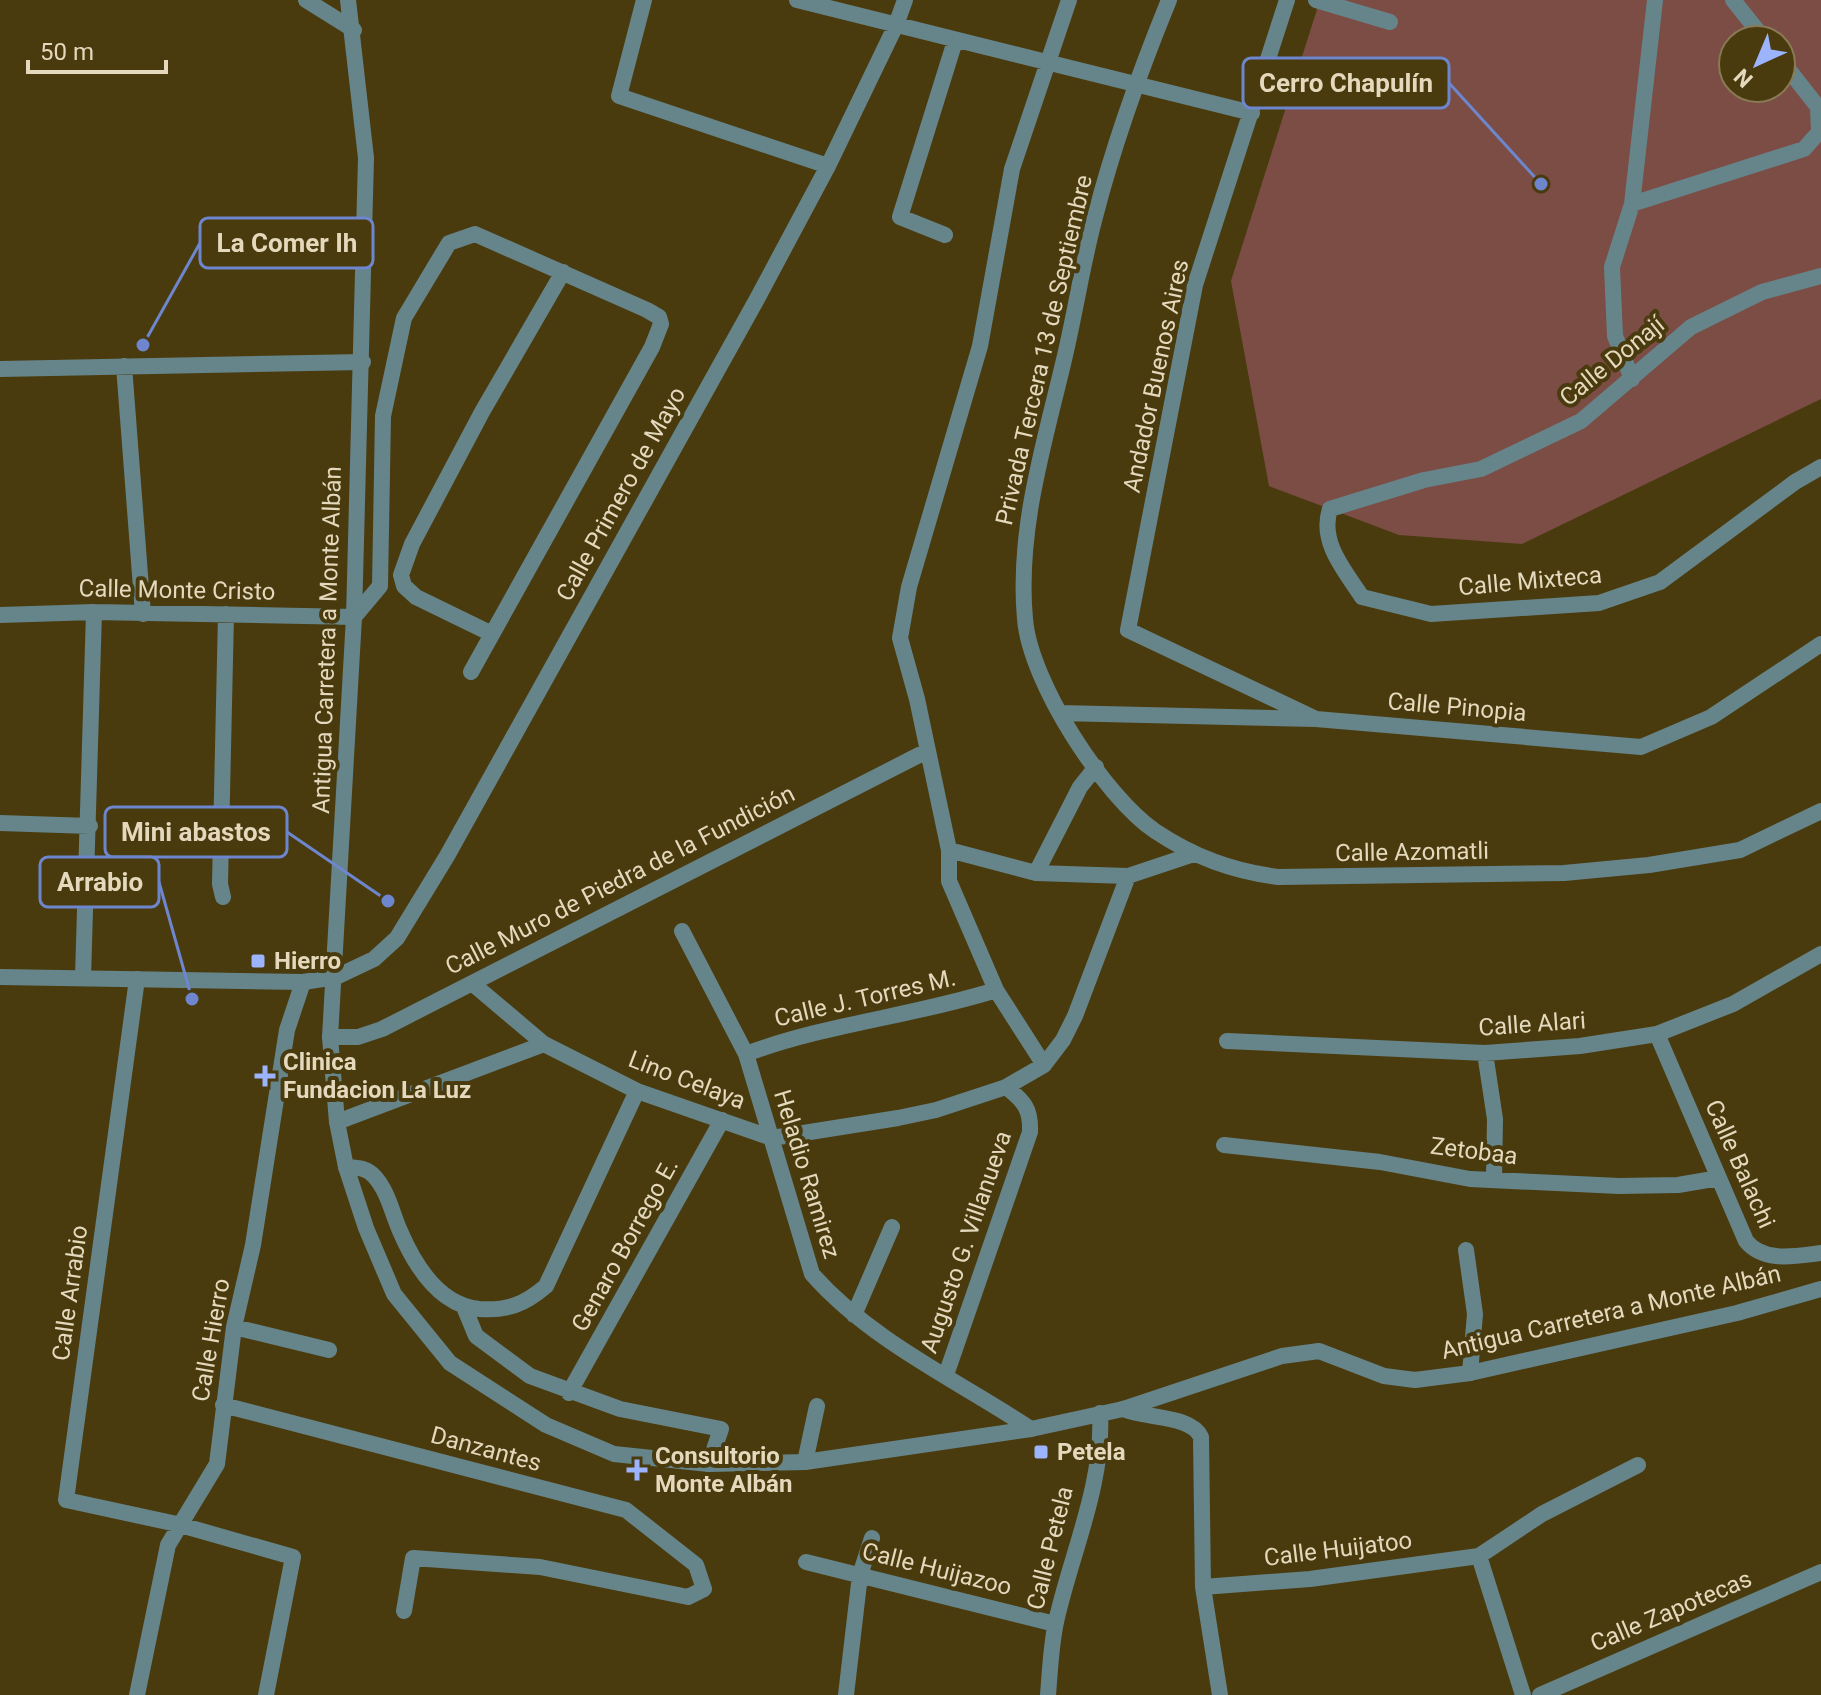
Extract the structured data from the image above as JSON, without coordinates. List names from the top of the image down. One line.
{"streets":{"street":["Privada Tercera 13 de Septiembre","Calle Donají","Andador Buenos Aires","Calle Primero de Mayo","Calle Mixteca","Calle Monte Cristo","Antigua Carretera a Monte Albán","Calle Pinopia","Calle Azomatli","Calle Muro de Piedra de la Fundición","Calle J. Torres M.","Calle Alari","Lino Celaya","Zetobaa","Calle Balachi","Heladio Ramirez","Augusto G. Villanueva","Genaro Borrego E.","Calle Arrabio","Calle Hierro","Danzantes","Calle Petela","Calle Huijatoo","Calle Huijazoo","Calle Zapotecas"]},"crossings":[["Privada Tercera 13 de Septiembre","Calle Pinopia"],["Privada Tercera 13 de Septiembre","Calle Azomatli"],["Calle Donají","Calle Mixteca"],["Andador Buenos Aires","Calle Pinopia"],["Calle Primero de Mayo","Antigua Carretera a Monte Albán"],["Calle Primero de Mayo","Calle Arrabio"],["Calle Primero de Mayo","Calle Hierro"],["Calle Monte Cristo","Antigua Carretera a Monte Albán"],["Antigua Carretera a Monte Albán","Calle Muro de Piedra de la Fundición"],["Antigua Carretera a Monte Albán","Heladio Ramirez"],["Antigua Carretera a Monte Albán","Calle Petela"],["Calle Pinopia","Calle Azomatli"],["Calle Muro de Piedra de la Fundición","Lino Celaya"],["Calle J. Torres M.","Heladio Ramirez"],["Calle Alari","Calle Balachi"],["Lino Celaya","Heladio Ramirez"],["Lino Celaya","Augusto G. Villanueva"],["Lino Celaya","Genaro Borrego E."],["Zetobaa","Calle Balachi"],["Heladio Ramirez","Augusto G. Villanueva"],["Calle Arrabio","Calle Hierro"],["Calle Hierro","Danzantes"],["Calle Petela","Calle Huijazoo"]],"places":{"other":["Cerro Chapulín","La Comer Ih","Mini abastos","Arrabio"],"transit":["Hierro","Petela"],"health":["Clinica Fundacion La Luz","Consultorio Monte Albán"]},"scale_bar":"50 m","north":"bottom left"}
